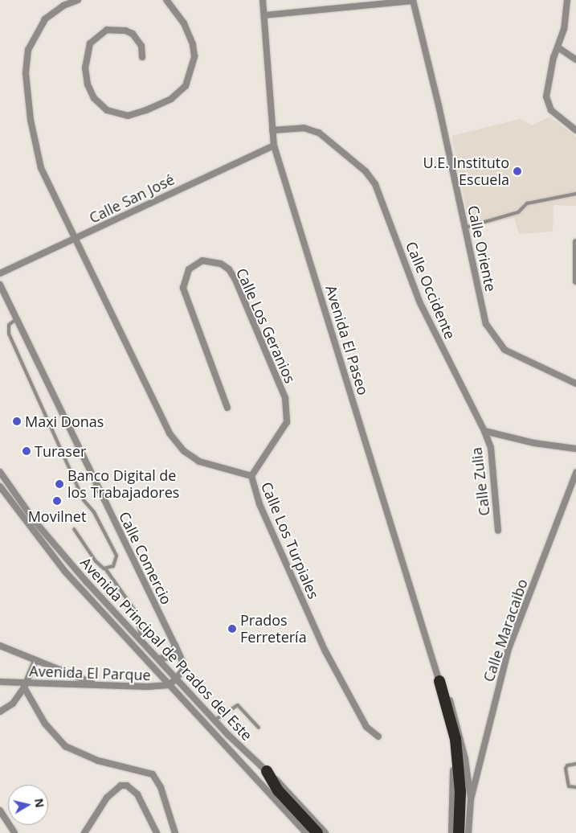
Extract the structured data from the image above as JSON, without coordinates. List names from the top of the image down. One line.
{"streets":{"street":["Calle San José","Calle Oriente","Calle Occidente","Calle Los Geranios","Avenida El Paseo","Calle Zulia","Calle Los Turpiales","Calle Comercio","Calle Maracaibo","Avenida Principal de Prados del Este","Avenida El Parque"]},"crossings":[["Calle San José","Avenida El Paseo"],["Calle San José","Calle Los Turpiales"],["Calle Occidente","Avenida El Paseo"],["Calle Occidente","Calle Zulia"],["Calle Los Geranios","Calle Los Turpiales"],["Avenida El Paseo","Calle Maracaibo"],["Calle Comercio","Avenida Principal de Prados del Este"],["Calle Comercio","Avenida El Parque"],["Avenida Principal de Prados del Este","Avenida El Parque"]],"places":["U.E. Instituto Escuela","Maxi Donas","Turaser","Banco Digital de los Trabajadores","Movilnet","Prados Ferretería"],"north":"right"}
